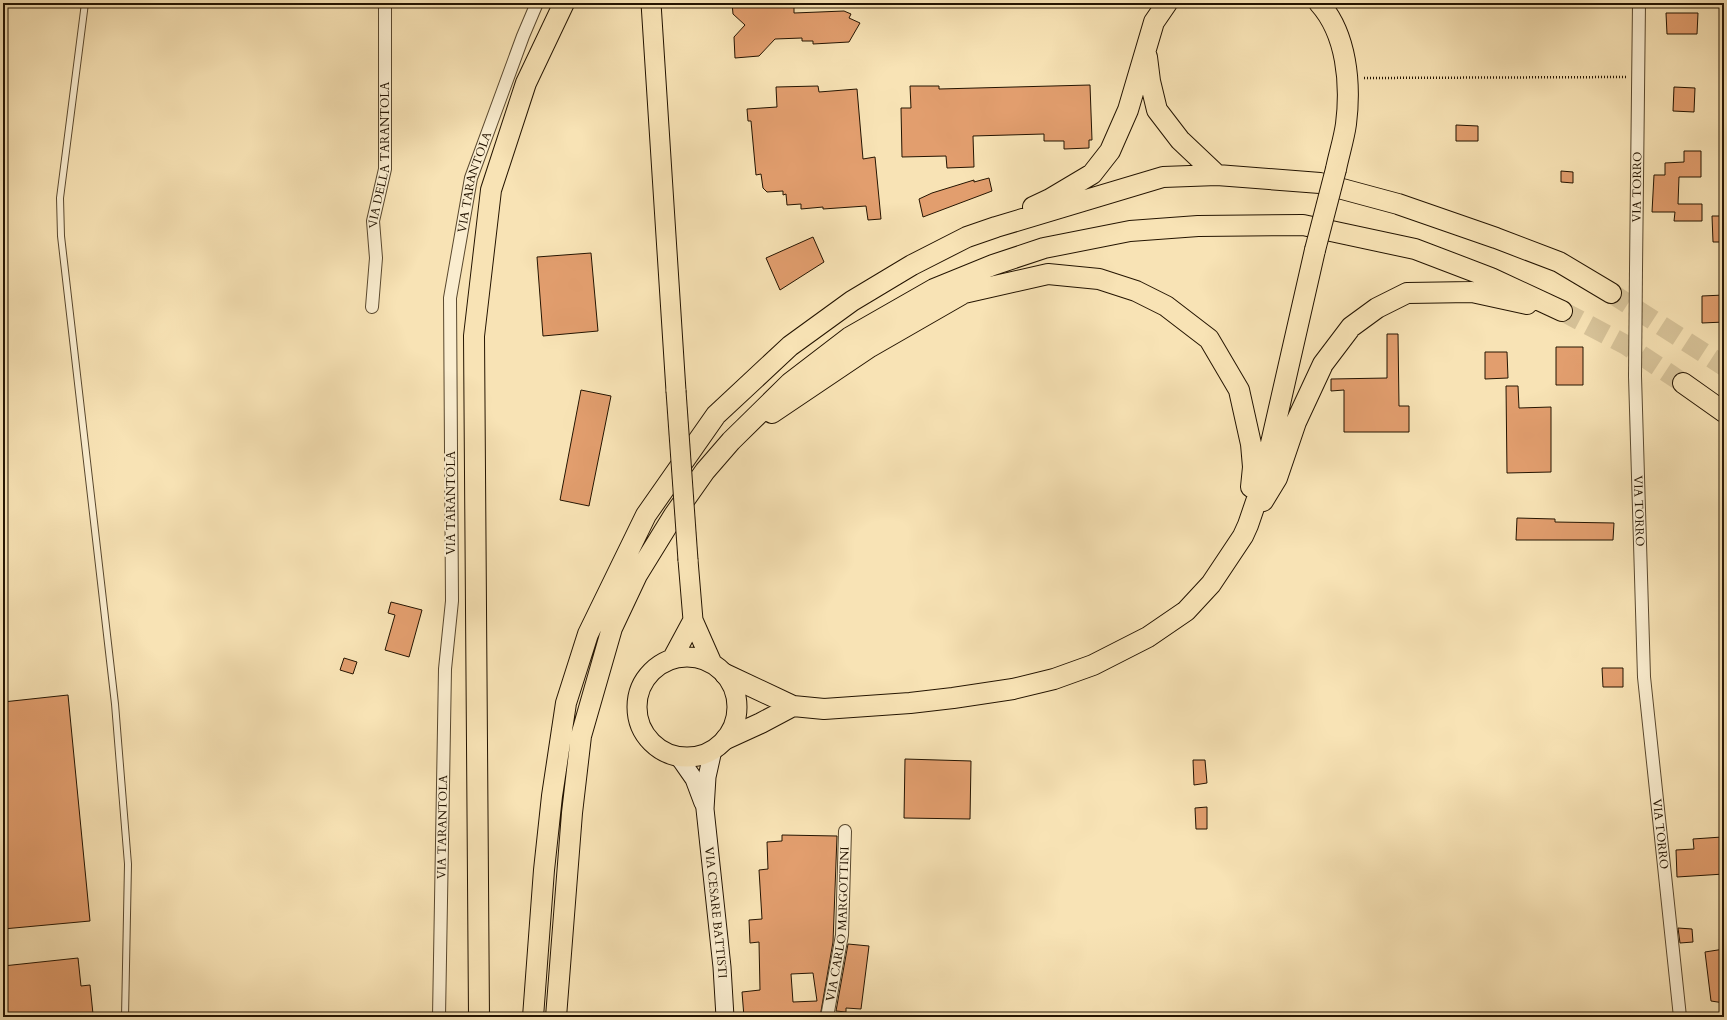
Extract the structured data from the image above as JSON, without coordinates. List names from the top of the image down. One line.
{"streets":{"main road":["VIA CESARE BATTISTI"],"street":["VIA DELLA TARANTOLA","VIA TARANTOLA","VIA TORRO","VIA CARLO MARGOTTINI"]}}
